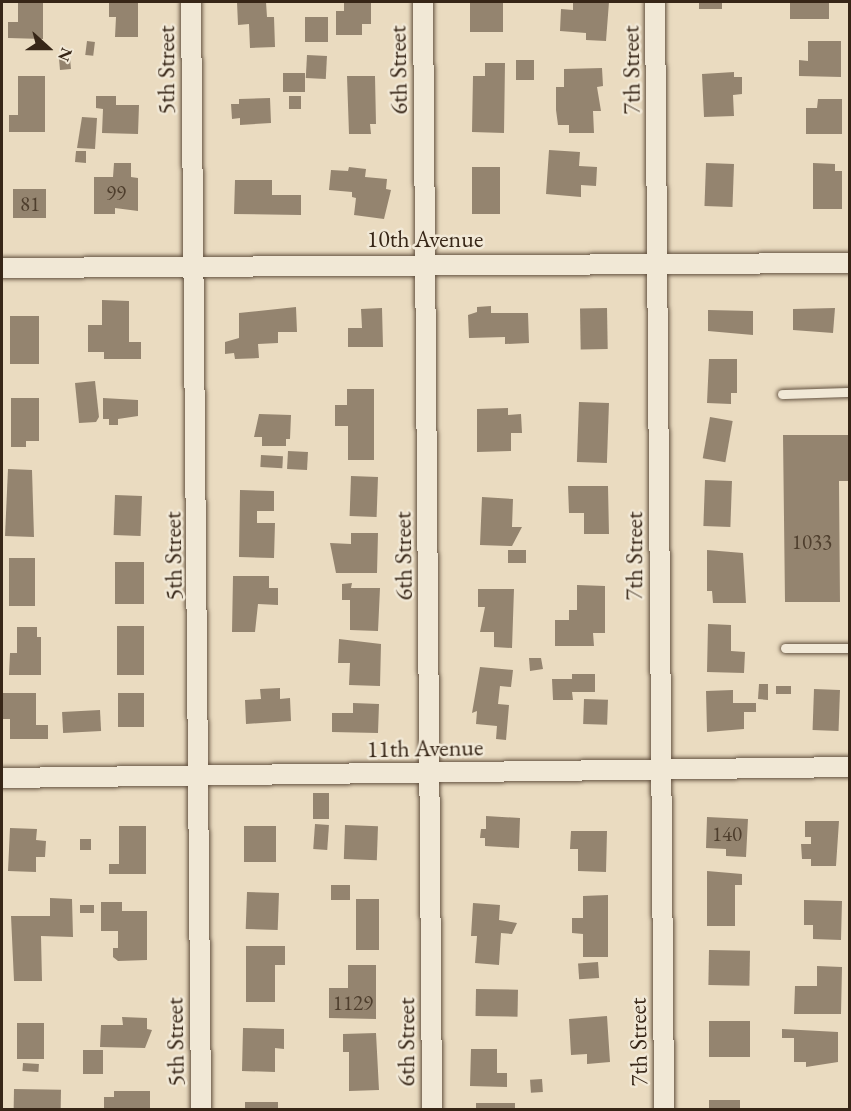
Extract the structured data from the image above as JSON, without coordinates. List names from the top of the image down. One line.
{"streets":{"street":["5th Street","6th Street","7th Street","10th Avenue","11th Avenue"]},"crossings":[["5th Street","10th Avenue"],["5th Street","11th Avenue"],["6th Street","10th Avenue"],["6th Street","11th Avenue"],["7th Street","10th Avenue"],["7th Street","11th Avenue"]],"house_numbers":["99","81","1033","140","1129"],"north":"right"}
